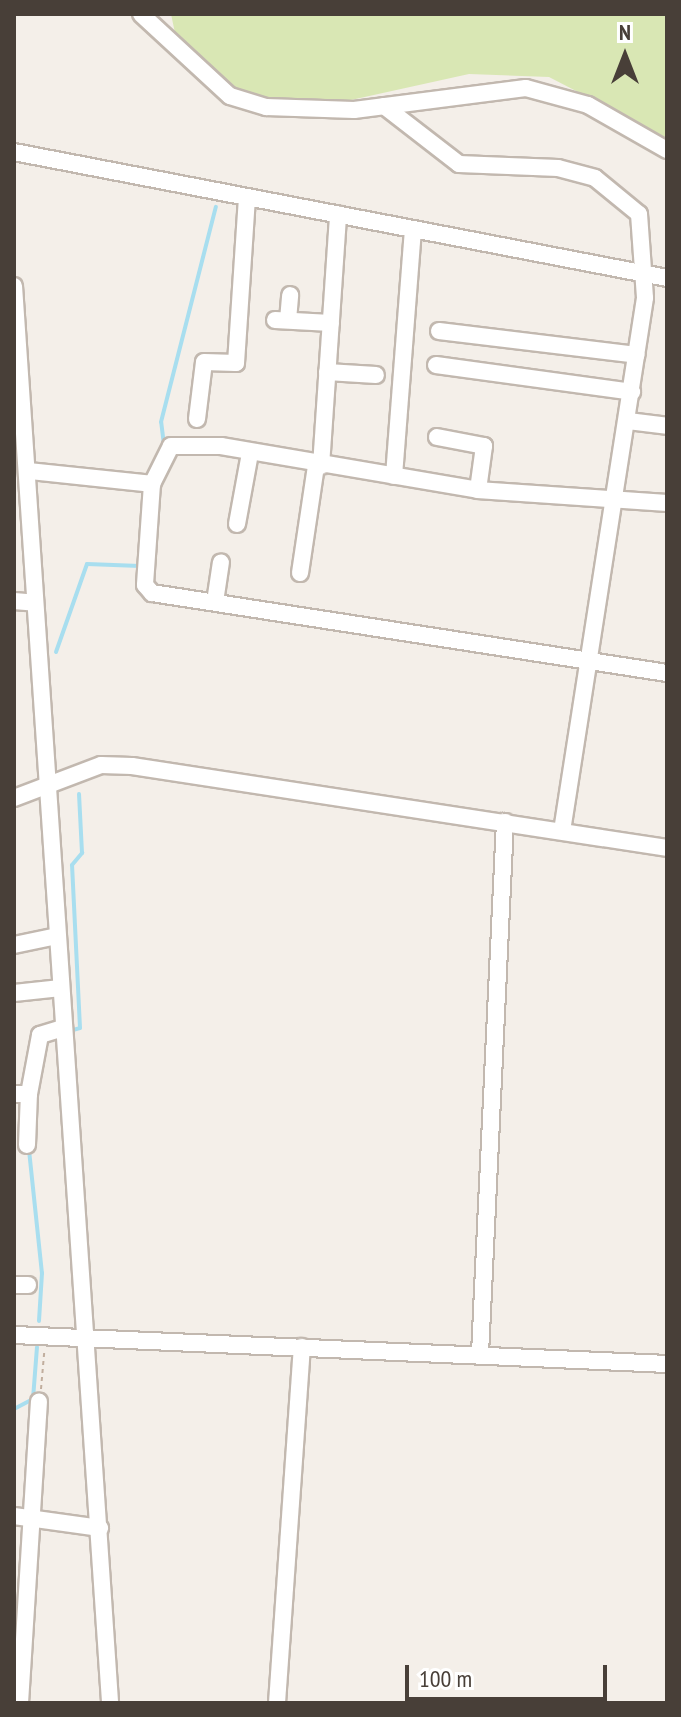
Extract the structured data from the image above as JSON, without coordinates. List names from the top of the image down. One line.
{"scale_bar":"100 m","north":"top"}
